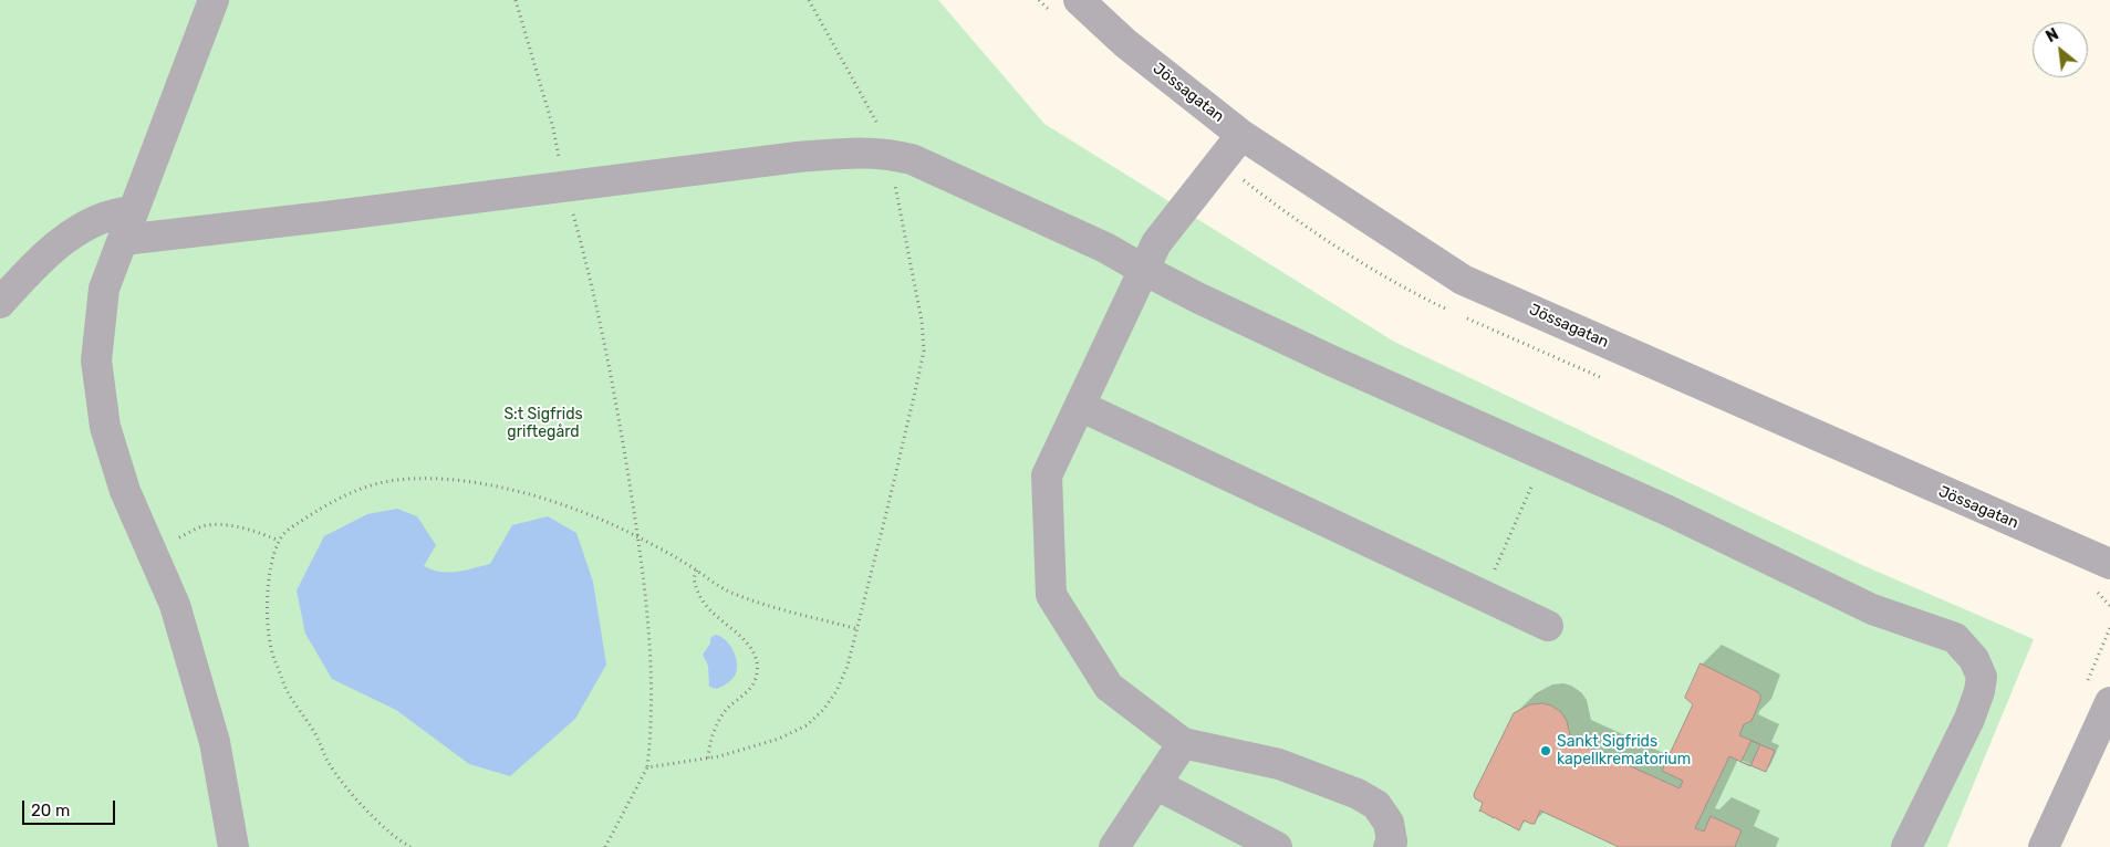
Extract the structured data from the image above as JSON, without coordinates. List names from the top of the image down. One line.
{"streets":{"street":["Jössagatan"]},"parks":["S:t Sigfrids griftegård"],"places":["Sankt Sigfrids kapellkrematorium"],"scale_bar":"20 m","north":"top left"}
